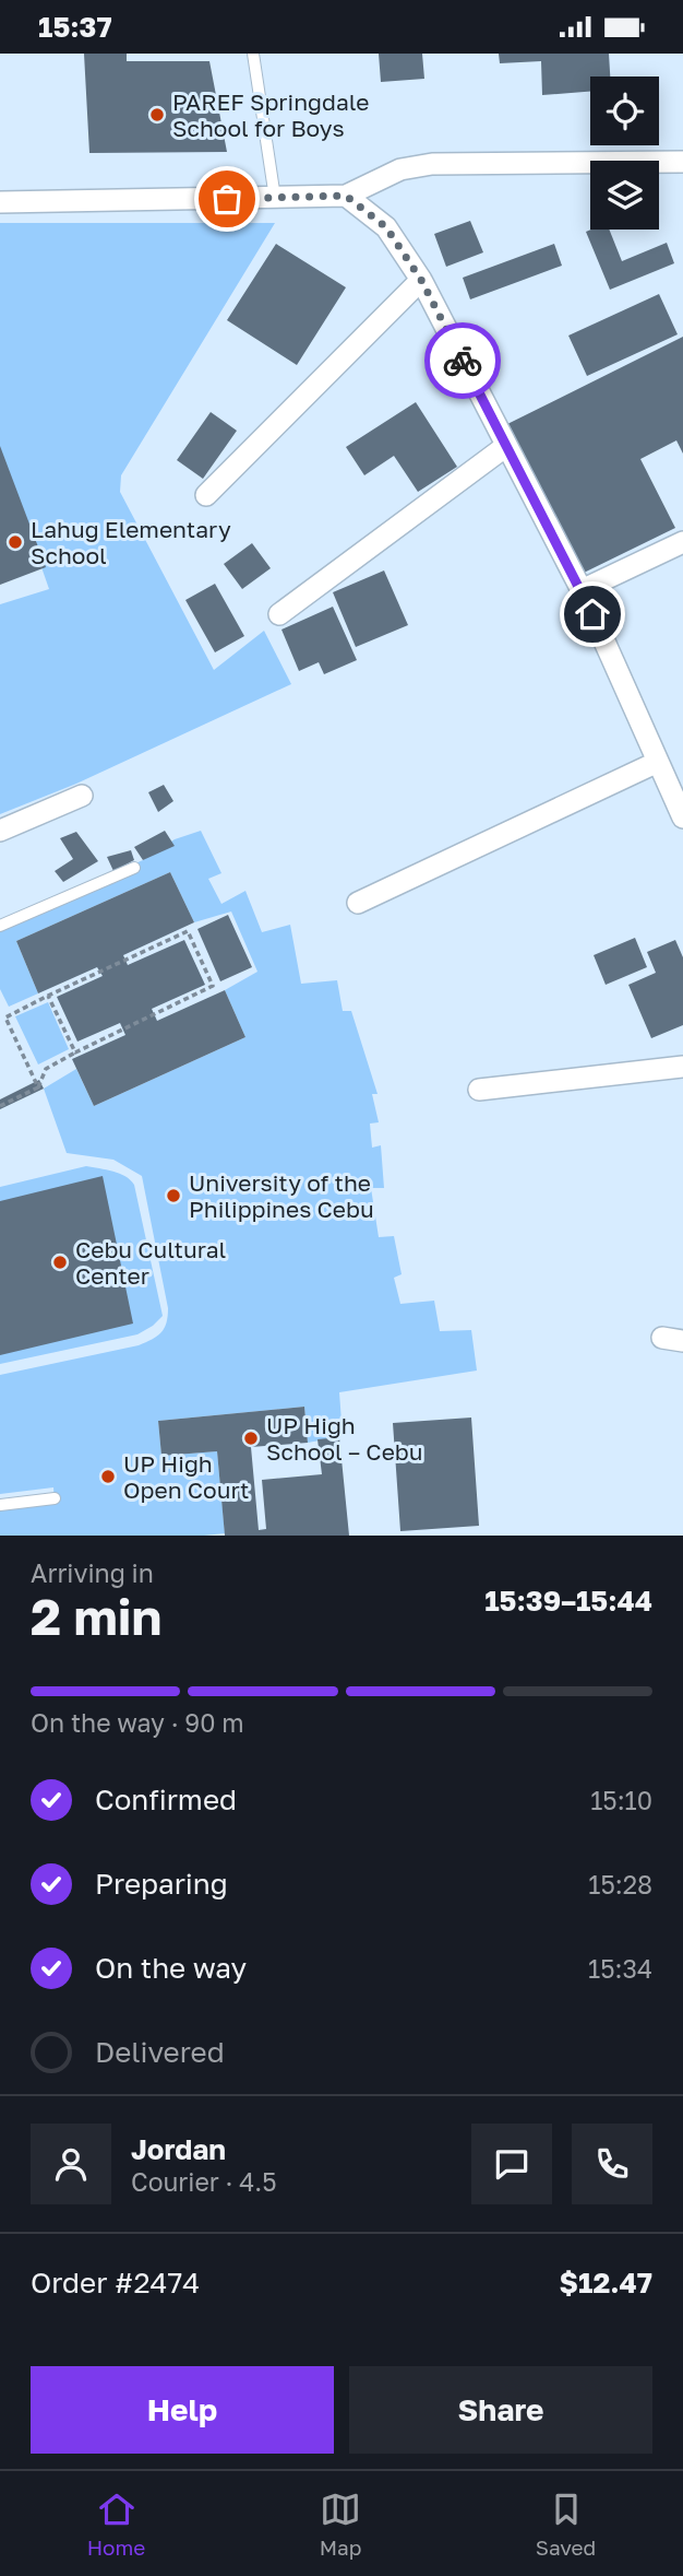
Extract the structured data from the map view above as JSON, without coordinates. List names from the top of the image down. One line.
{"places":["PAREF Springdale School for Boys","Lahug Elementary School","University of the Philippines Cebu","Cebu Cultural Center","UP High School – Cebu","UP High Open Court"],"page":{"status":"15:37","heading":["2 min","Arriving in","15:39–15:44"],"panel":["Jordan","Courier · 4.5","Order #2474","$12.47"],"bar":"On the way · 90 m","list":[["Confirmed","15:10"],["Preparing","15:28"],["On the way","15:34"],"Delivered"],"buttons":["Help","Share"],"tabs":["Home","Map","Saved"]}}
